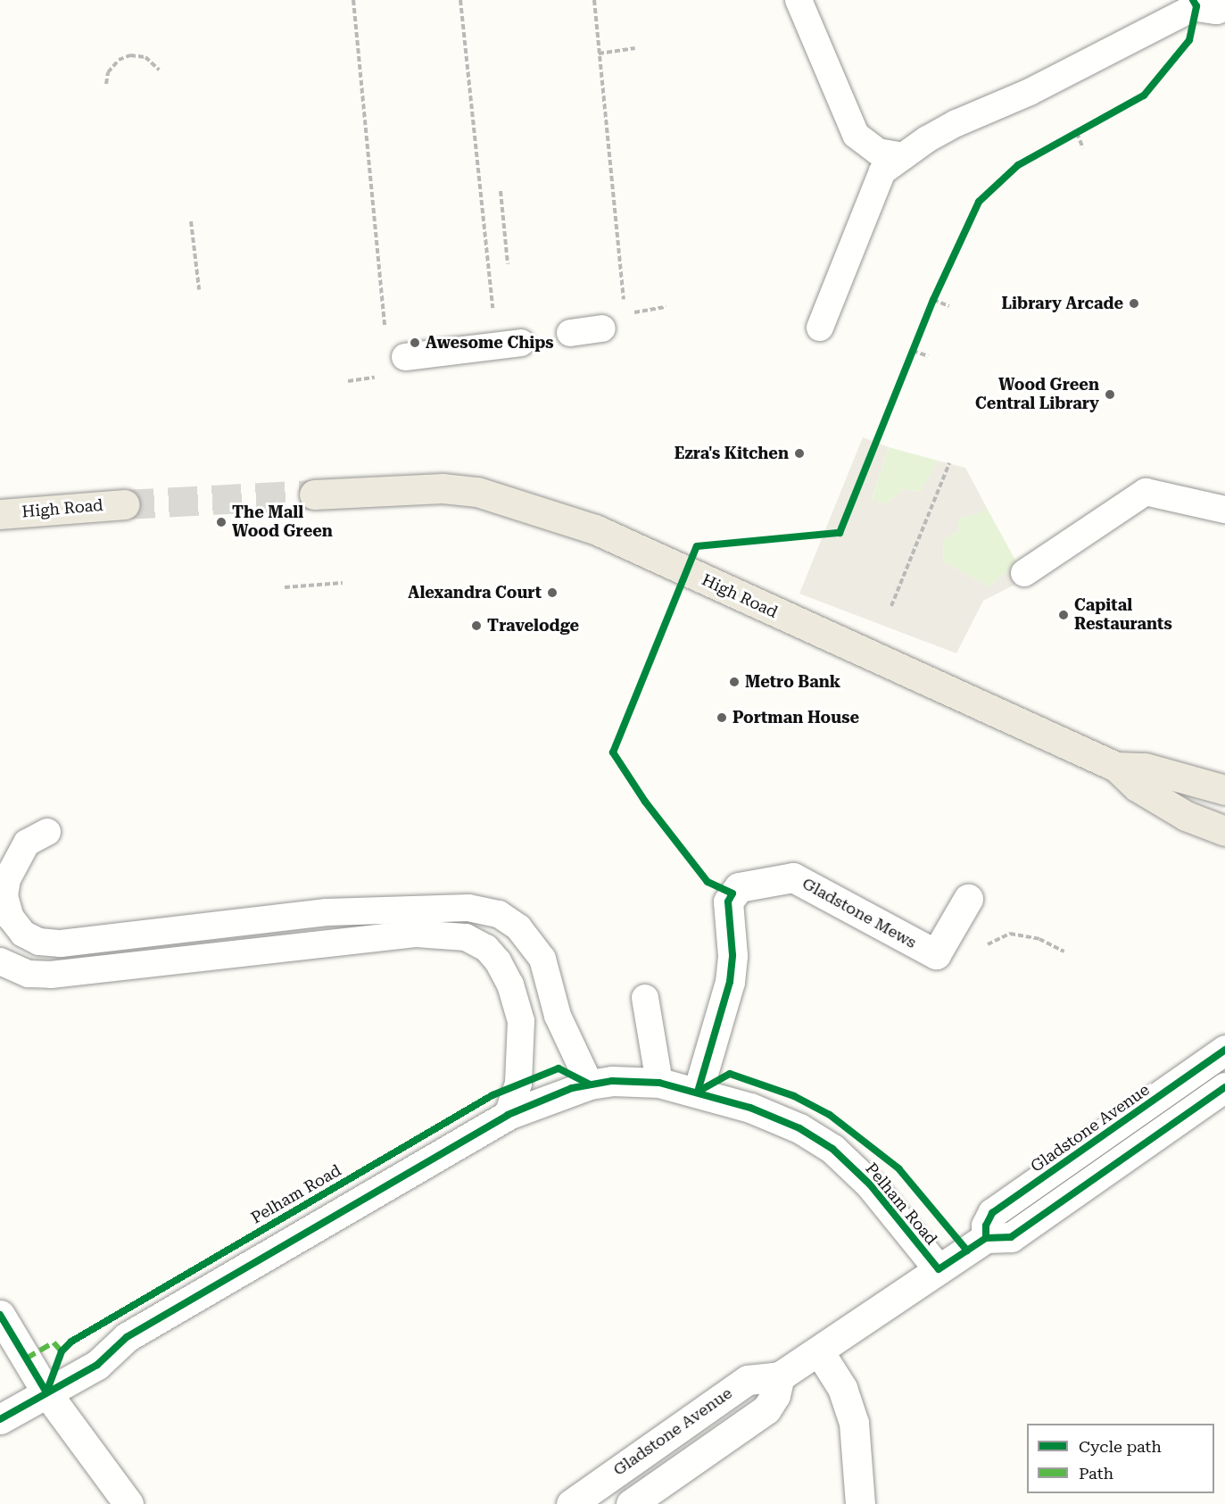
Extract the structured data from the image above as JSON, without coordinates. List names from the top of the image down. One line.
{"streets":{"main road":["High Road"],"street":["Gladstone Mews","Gladstone Avenue","Pelham Road"]},"crossings":[["Gladstone Mews","Pelham Road"],["Gladstone Avenue","Pelham Road"]],"places":["Library Arcade","Awesome Chips","Wood Green Central Library","Ezra's Kitchen","The Mall Wood Green","Alexandra Court","Capital Restaurants","Travelodge","Metro Bank","Portman House"],"legend":["Cycle path","Path"]}
